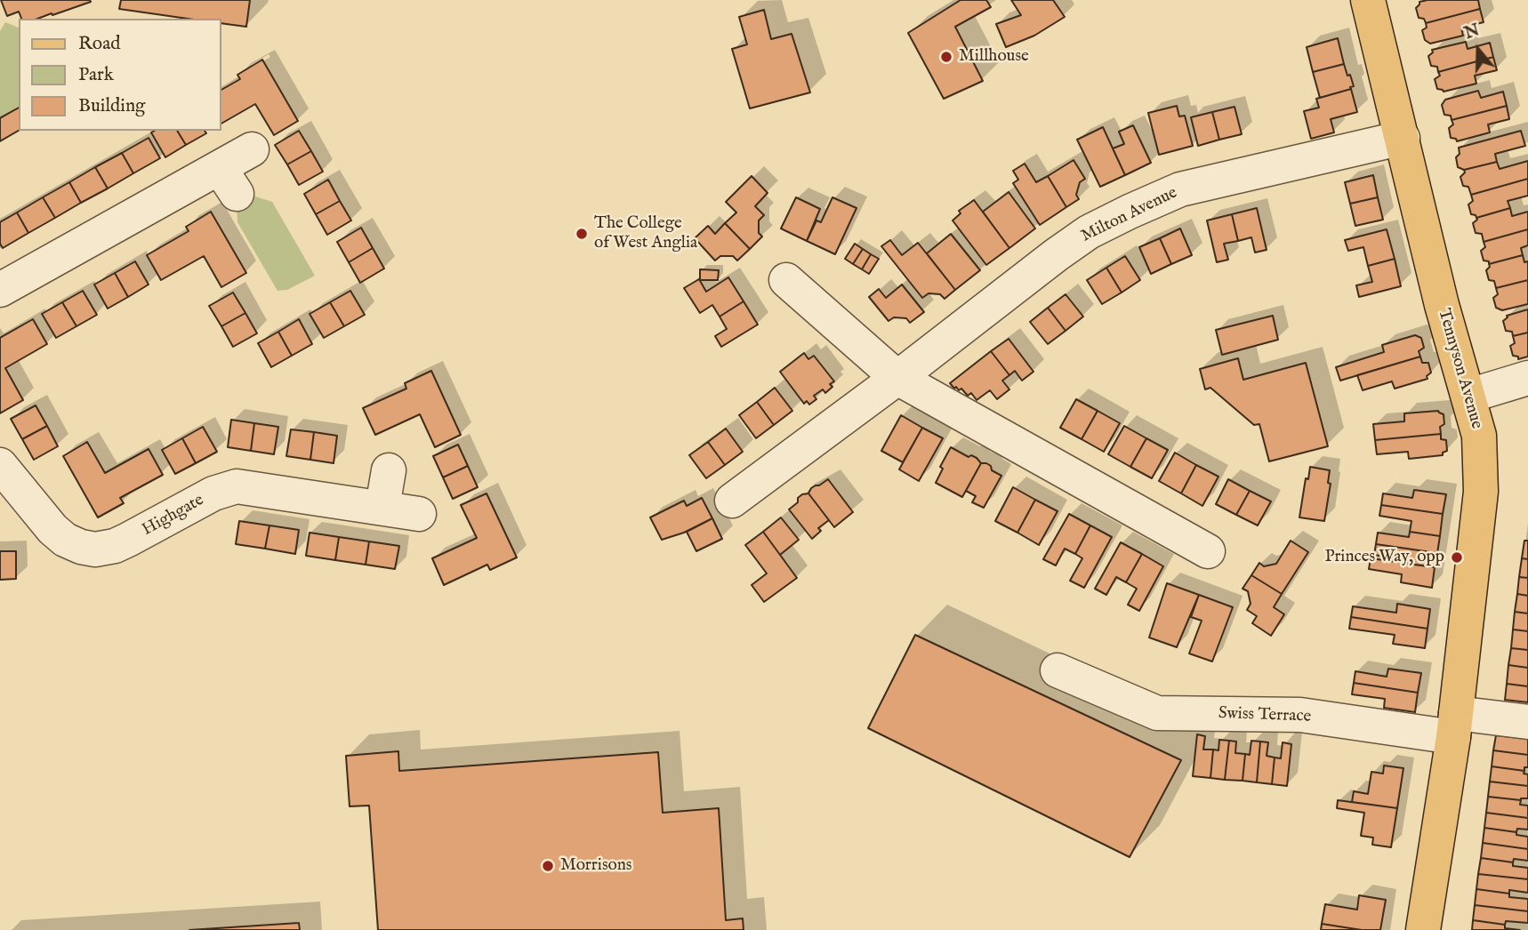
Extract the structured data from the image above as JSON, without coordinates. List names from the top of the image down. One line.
{"streets":{"main road":["Tennyson Avenue"],"street":["Milton Avenue","Highgate","Swiss Terrace"]},"crossings":[["Milton Avenue","Tennyson Avenue"],["Tennyson Avenue","Swiss Terrace"]],"places":["Millhouse","The College of West Anglia","Princes Way, opp","Morrisons"],"legend":["Road","Park","Building"],"north":"top"}
